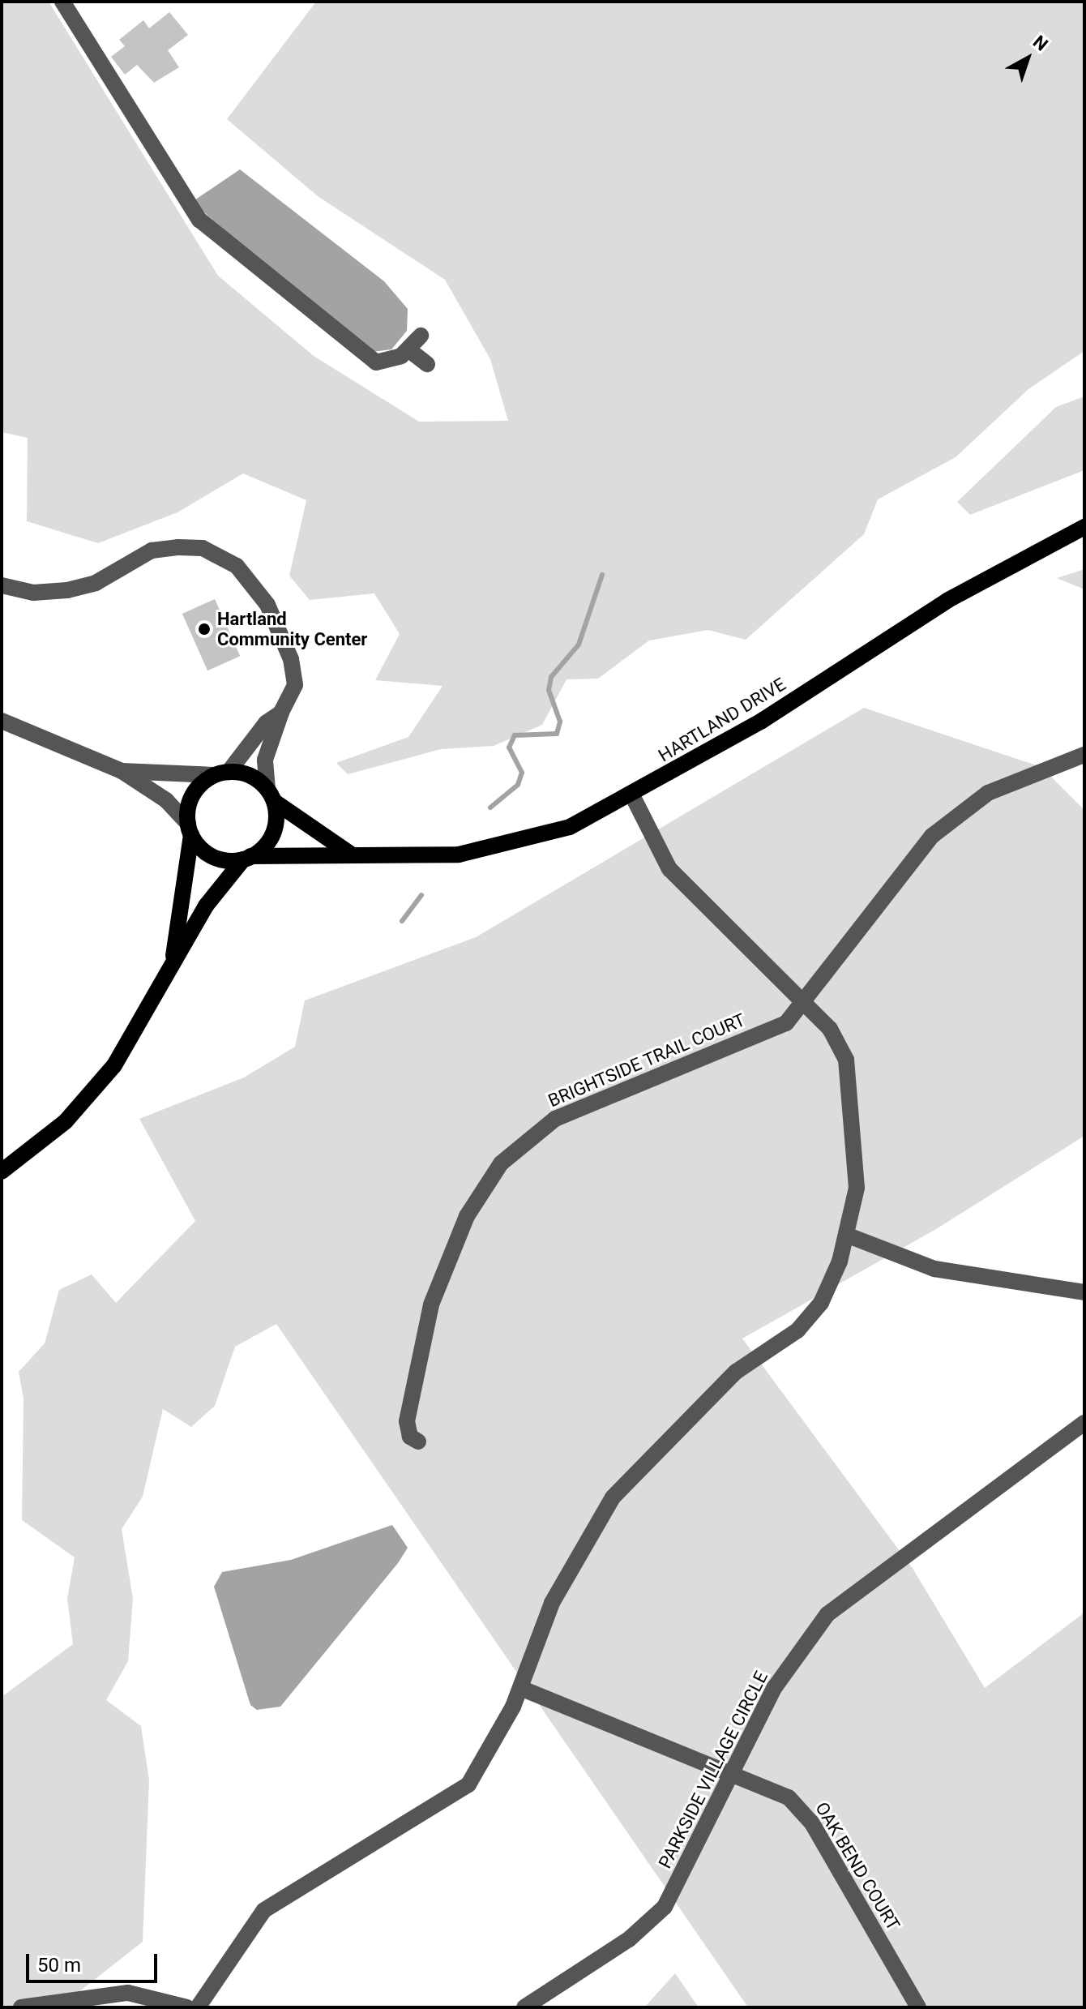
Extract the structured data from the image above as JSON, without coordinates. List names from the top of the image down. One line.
{"streets":{"main road":["HARTLAND DRIVE"],"street":["BRIGHTSIDE TRAIL COURT","PARKSIDE VILLAGE CIRCLE","OAK BEND COURT"]},"crossings":[["PARKSIDE VILLAGE CIRCLE","OAK BEND COURT"]],"places":["Hartland Community Center"],"scale_bar":"50 m","north":"top right"}
